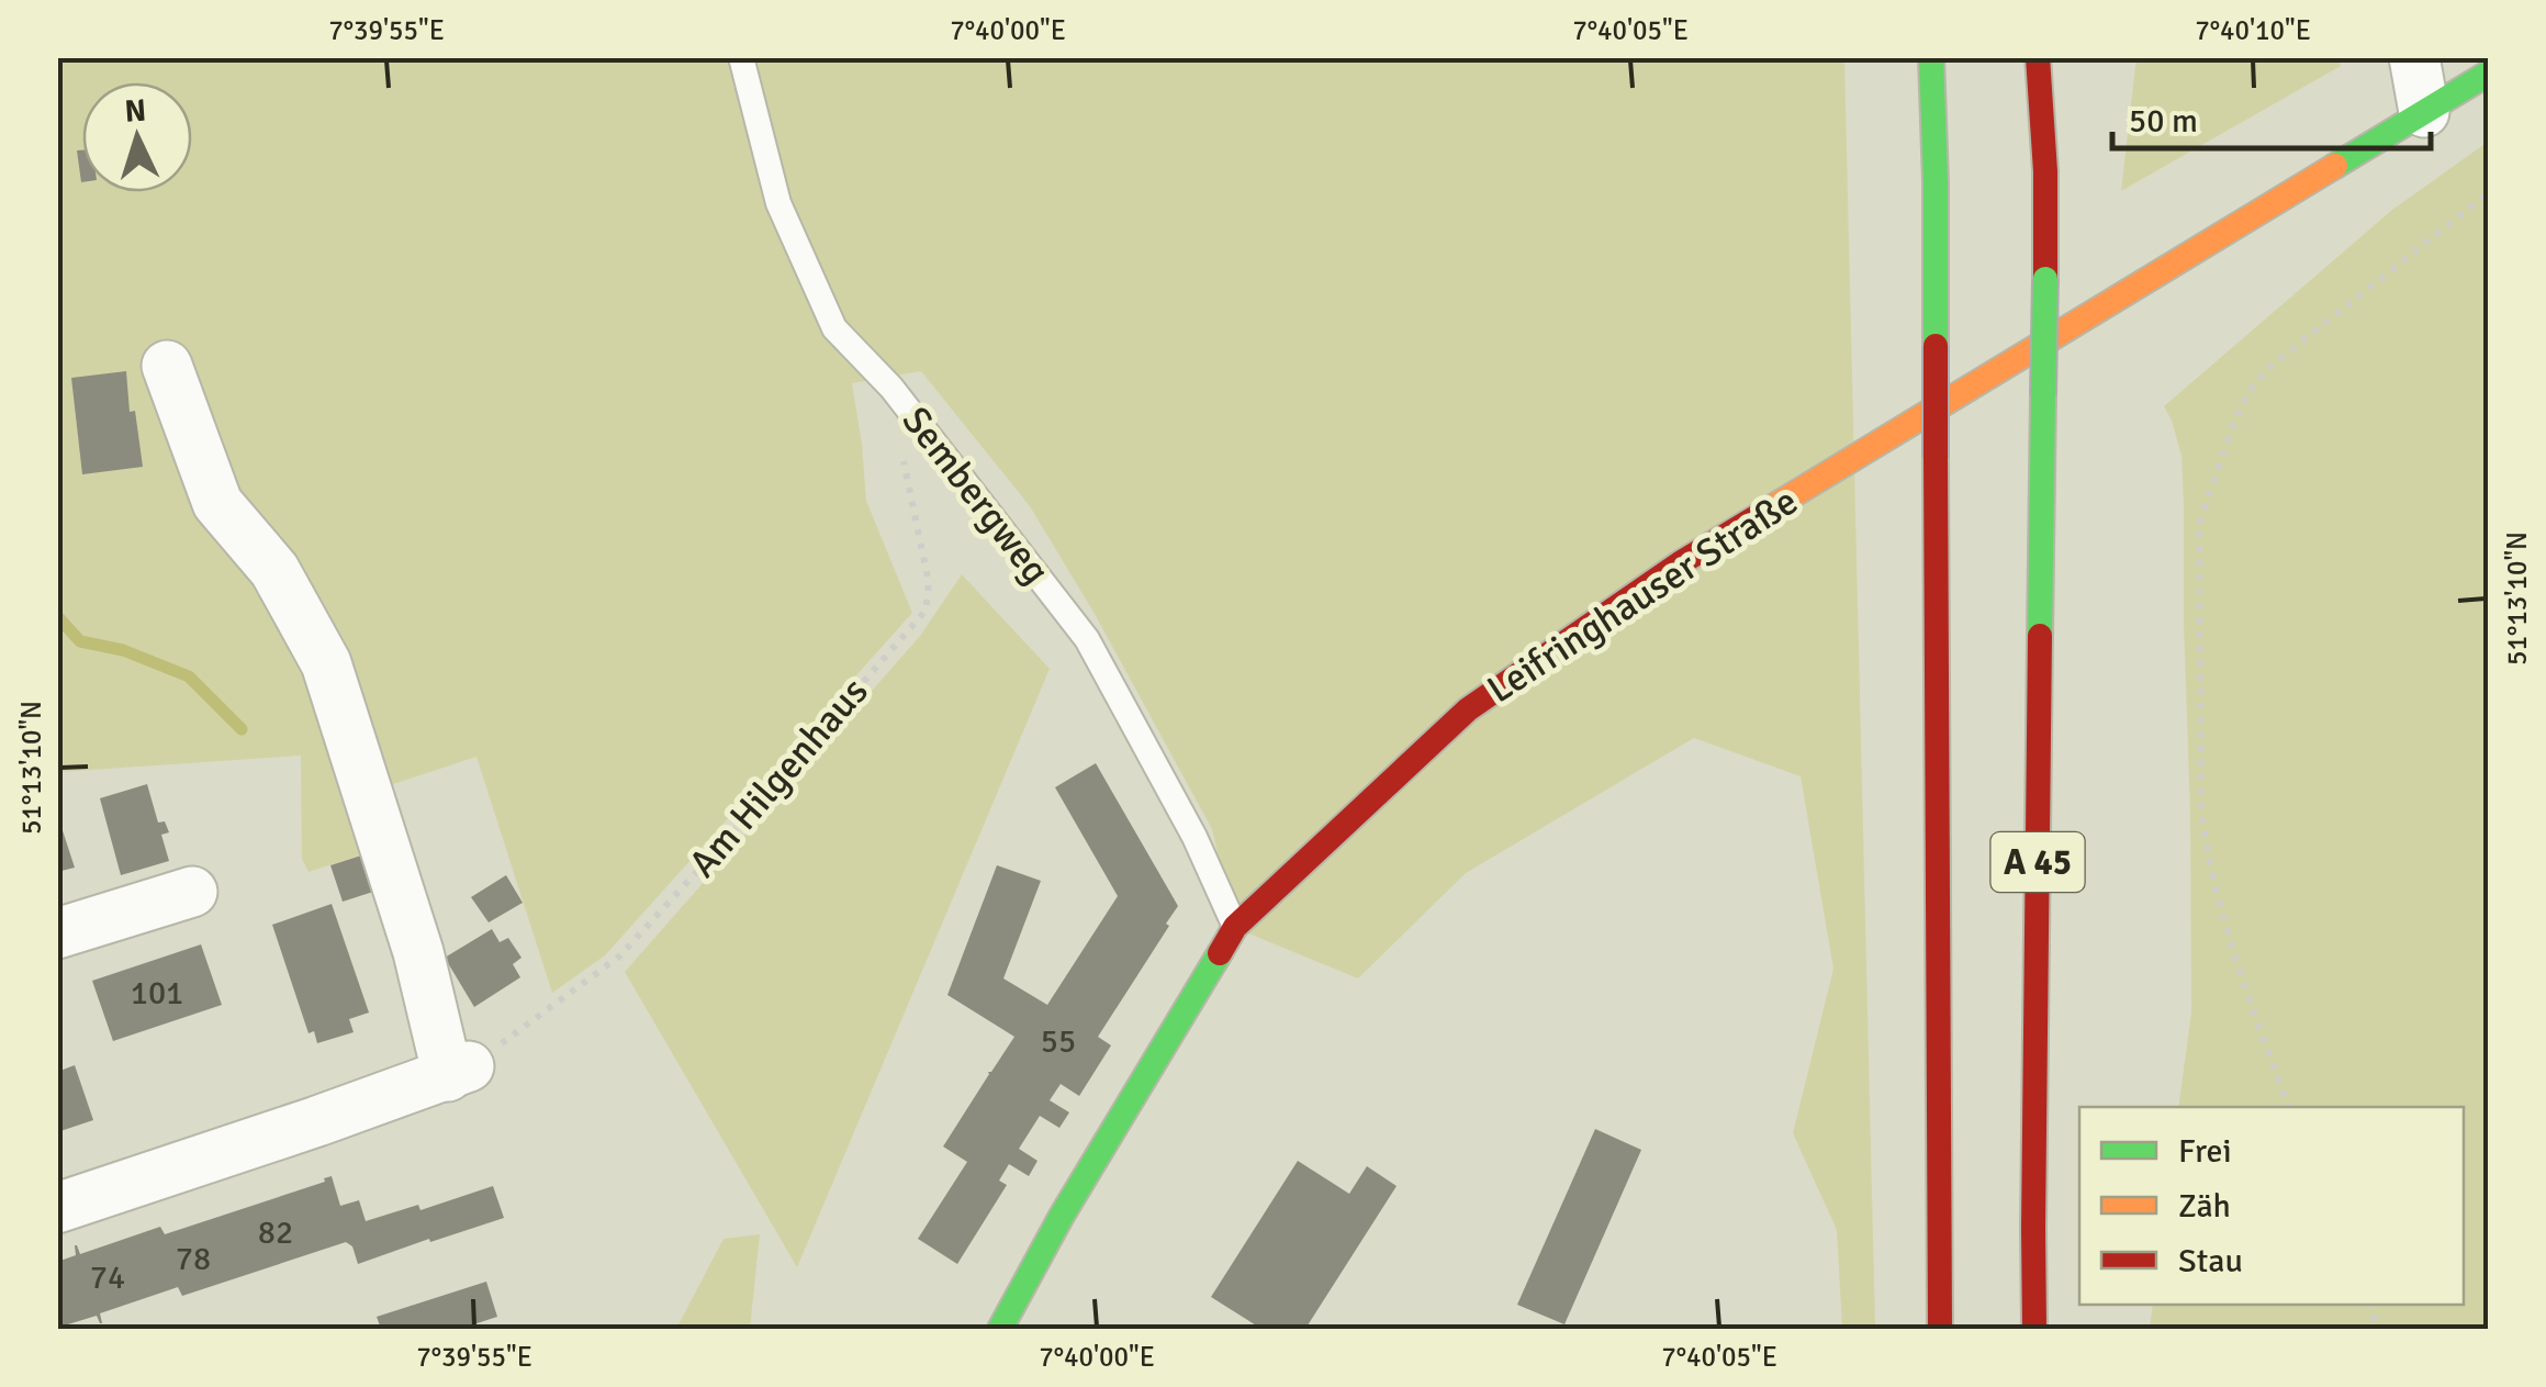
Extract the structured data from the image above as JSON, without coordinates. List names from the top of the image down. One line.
{"streets":{"main road":["Leifringhauser Straße","A 45"],"lane":["Sembergweg"],"path":["Am Hilgenhaus"]},"crossings":[["Sembergweg","Leifringhauser Straße"],["Sembergweg","Am Hilgenhaus"]],"house_numbers":["101","55","82","78","74"],"legend":["Frei","Zäh","Stau"],"scale_bar":"50 m","north":"top","coordinates":["7°39'55\"E","7°40'00\"E","7°40'05\"E","7°40'10\"E","51°13'10\"N"]}
